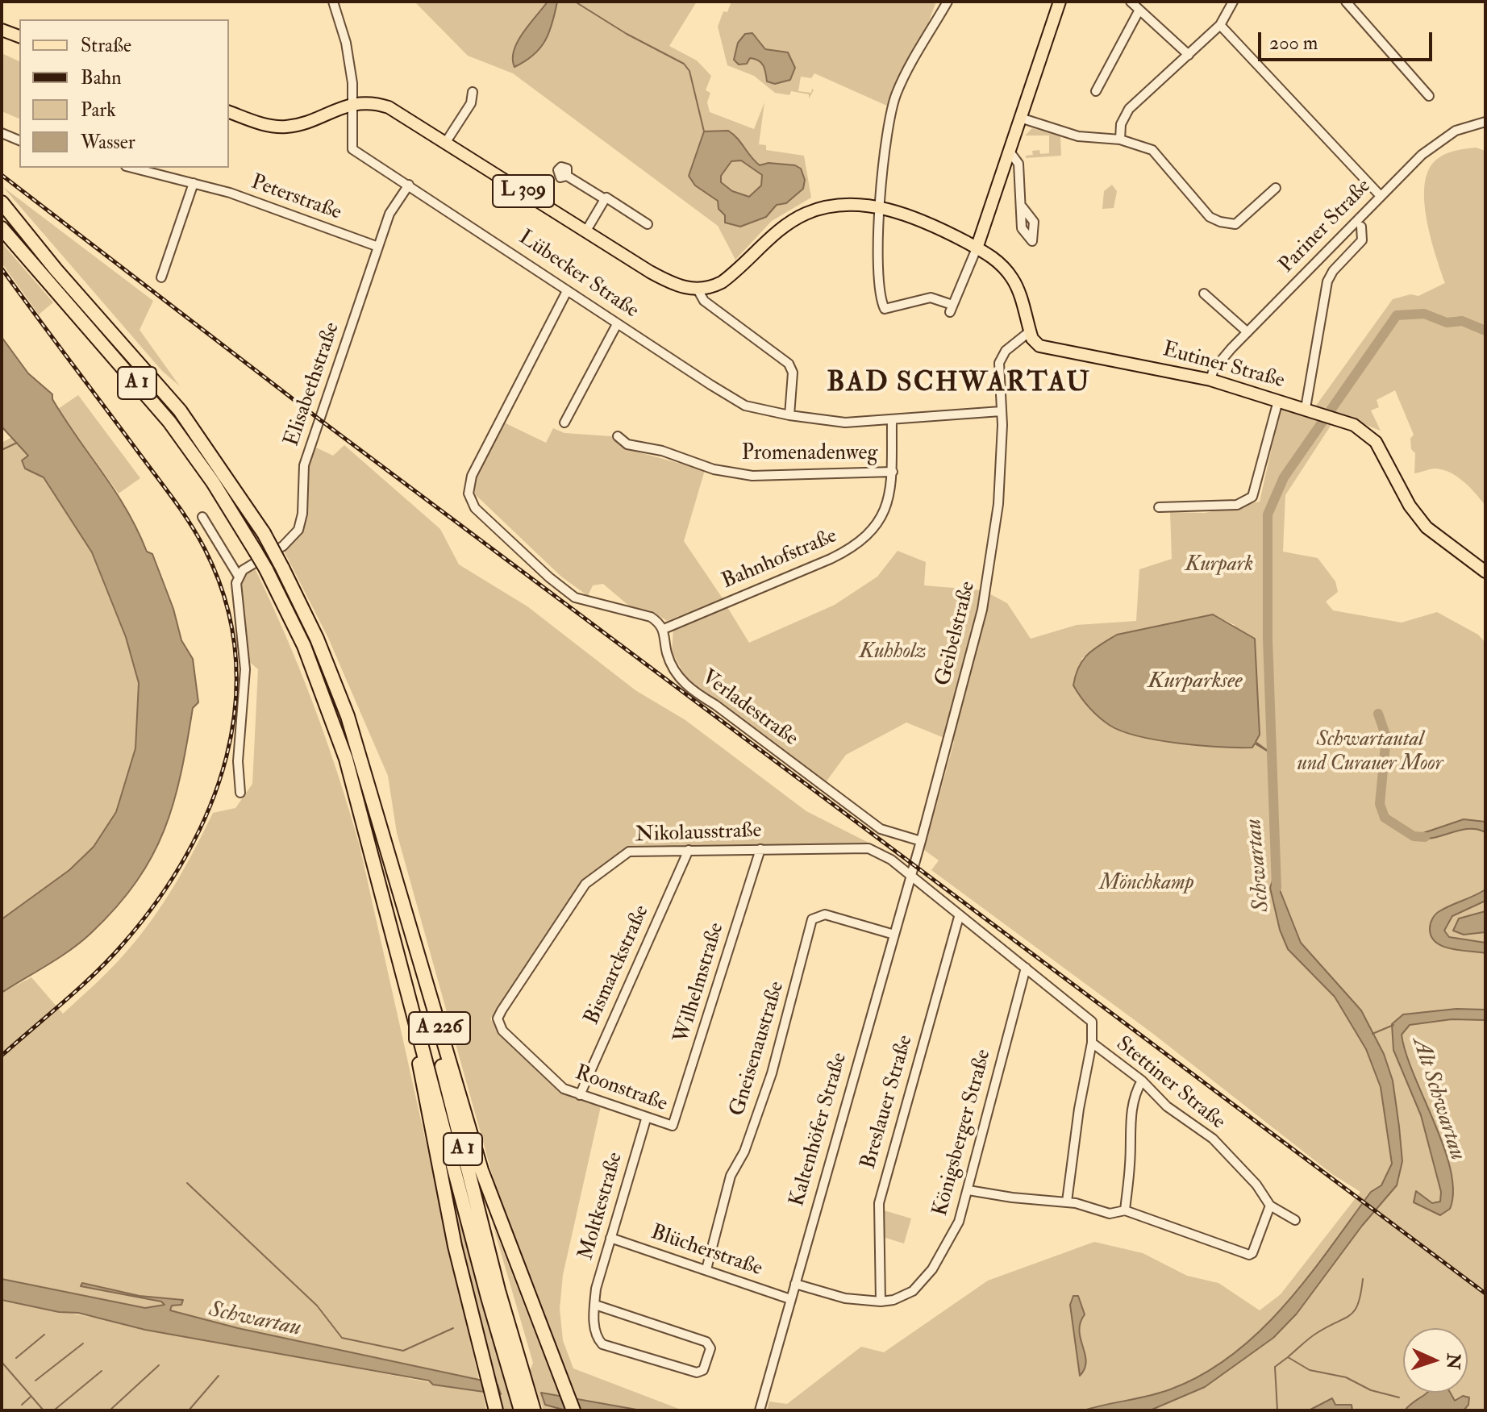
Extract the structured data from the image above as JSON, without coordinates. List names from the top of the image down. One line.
{"streets":{"highway":["A 1","A 226"],"main road":["L 309","Eutiner Straße"],"street":["Peterstraße","Pariner Straße","Lübecker Straße","Elisabethstraße","Promenadenweg","Bahnhofstraße","Geibelstraße","Verladestraße","Nikolausstraße","Bismarckstraße","Wilhelmstraße","Gneisenaustraße","Stettiner Straße","Roonstraße","Breslauer Straße","Kaltenhöfer Straße","Königsberger Straße","Moltkestraße","Blücherstraße"]},"crossings":[["L 309","Lübecker Straße"],["L 309","Eutiner Straße"],["L 309","Geibelstraße"],["Peterstraße","Elisabethstraße"],["Pariner Straße","Eutiner Straße"],["Lübecker Straße","Elisabethstraße"],["Lübecker Straße","Bahnhofstraße"],["Lübecker Straße","Geibelstraße"],["Eutiner Straße","Geibelstraße"],["A 1","A 226"],["Promenadenweg","Bahnhofstraße"],["Bahnhofstraße","Verladestraße"],["Geibelstraße","Verladestraße"],["Geibelstraße","Kaltenhöfer Straße"],["Nikolausstraße","Bismarckstraße"],["Nikolausstraße","Wilhelmstraße"],["Nikolausstraße","Stettiner Straße"],["Nikolausstraße","Roonstraße"],["Nikolausstraße","Kaltenhöfer Straße"],["Bismarckstraße","Roonstraße"],["Wilhelmstraße","Roonstraße"],["Gneisenaustraße","Kaltenhöfer Straße"],["Gneisenaustraße","Blücherstraße"],["Stettiner Straße","Breslauer Straße"],["Stettiner Straße","Kaltenhöfer Straße"],["Stettiner Straße","Königsberger Straße"],["Roonstraße","Moltkestraße"],["Breslauer Straße","Königsberger Straße"],["Kaltenhöfer Straße","Königsberger Straße"],["Kaltenhöfer Straße","Blücherstraße"],["Moltkestraße","Blücherstraße"]],"districts":["BAD SCHWARTAU"],"water":["Kurparksee","Schwartau","Alt Schwartau"],"parks":["Kurpark","Kuhholz","Schwartautal und Curauer Moor","Mönchkamp"],"legend":["Straße","Bahn","Park","Wasser"],"scale_bar":"200 m","north":"right"}
